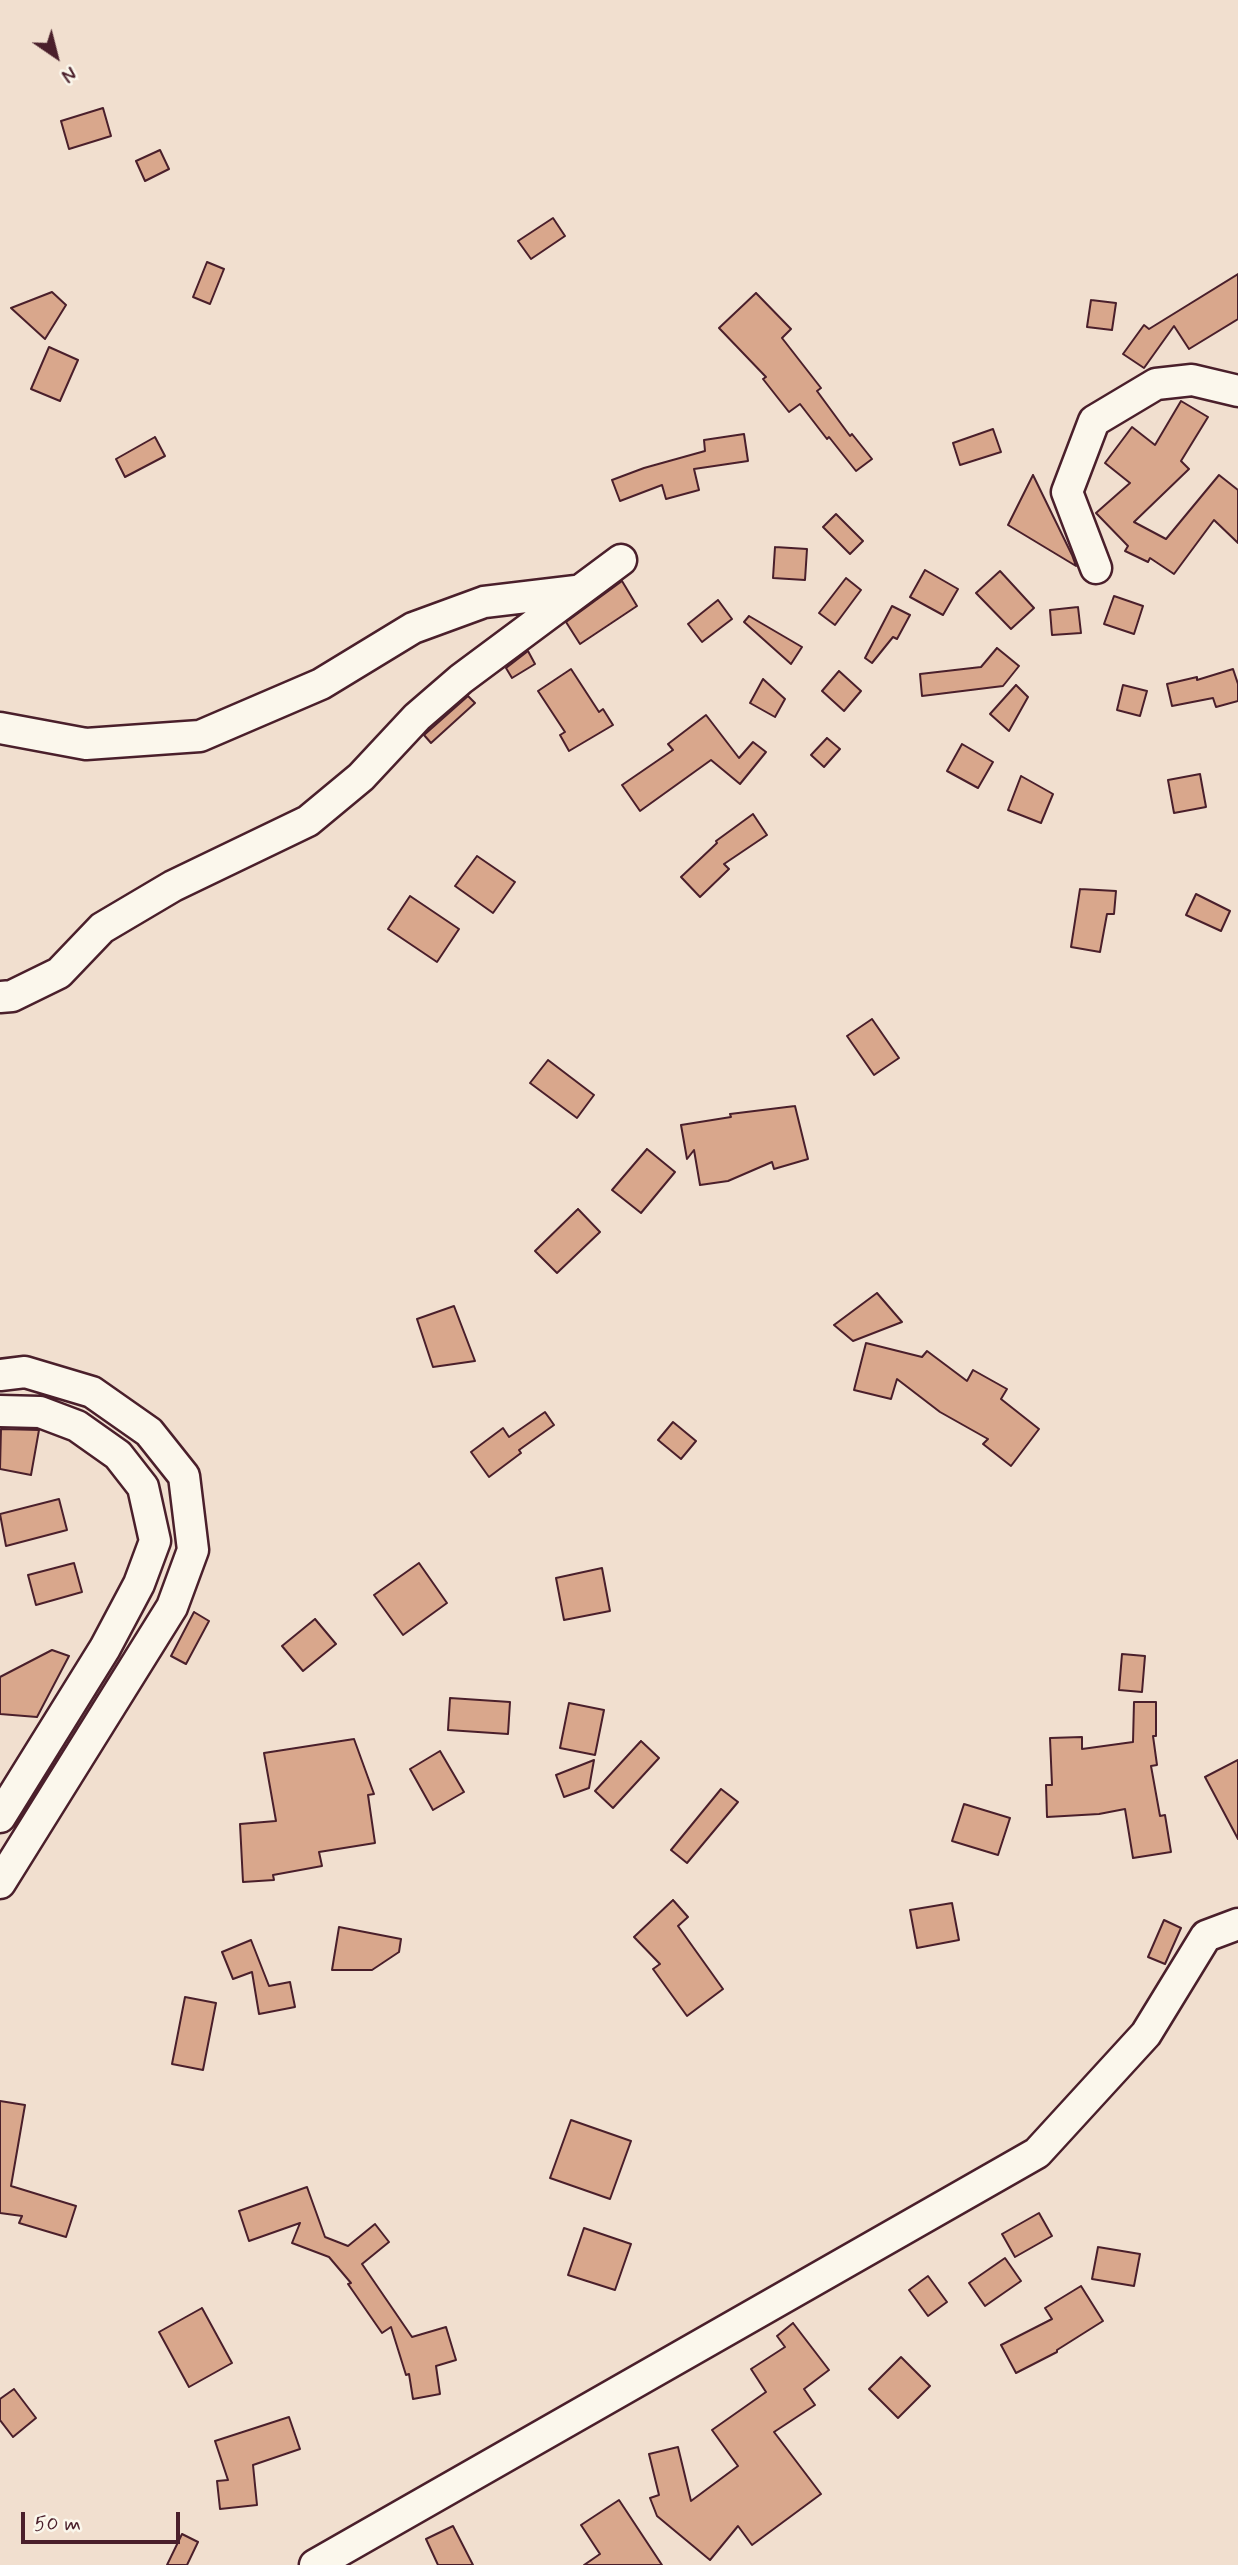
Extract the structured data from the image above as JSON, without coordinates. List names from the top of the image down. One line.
{"scale_bar":"50 m","north":"bottom right"}
